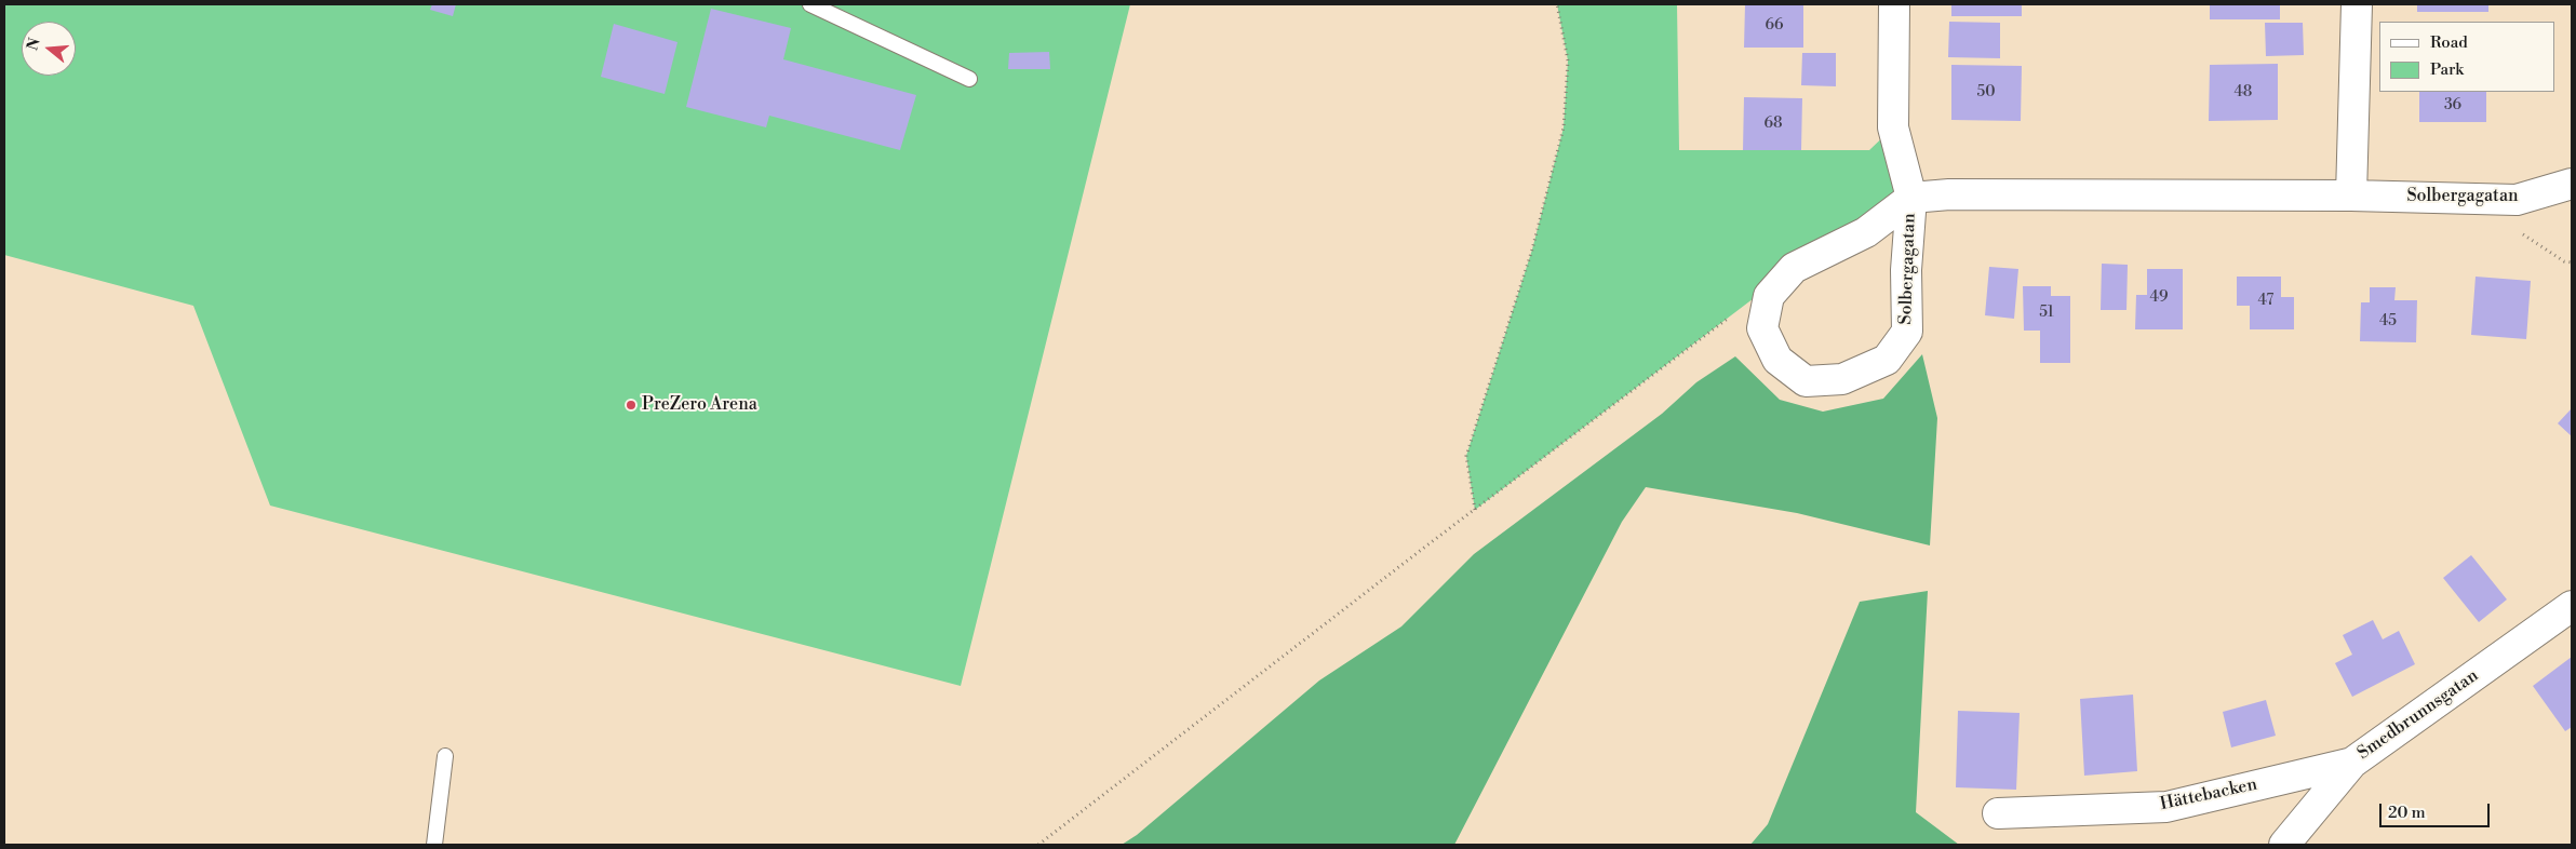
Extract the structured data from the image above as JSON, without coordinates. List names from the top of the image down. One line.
{"streets":{"street":["Solbergagatan","Smedbrunnsgatan","Hättebacken"]},"crossings":[["Smedbrunnsgatan","Hättebacken"]],"places":["PreZero Arena"],"house_numbers":["66","50","48","36","68","49","47","51","45"],"legend":["Road","Park"],"scale_bar":"20 m","north":"left"}
